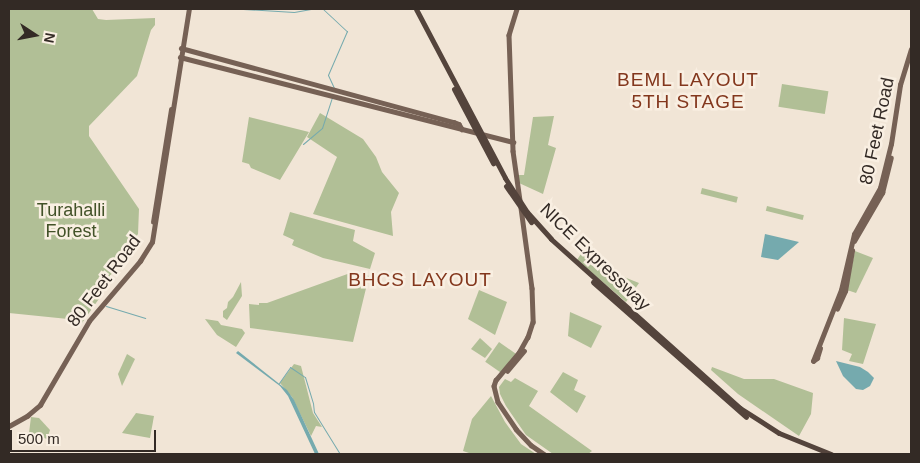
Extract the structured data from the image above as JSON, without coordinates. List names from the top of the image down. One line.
{"streets":{"highway":["NICE Expressway"],"main road":["80 Feet Road"]},"districts":["BEML LAYOUT 5TH STAGE","BHCS LAYOUT"],"parks":["Turahalli Forest"],"scale_bar":"500 m","north":"right"}
